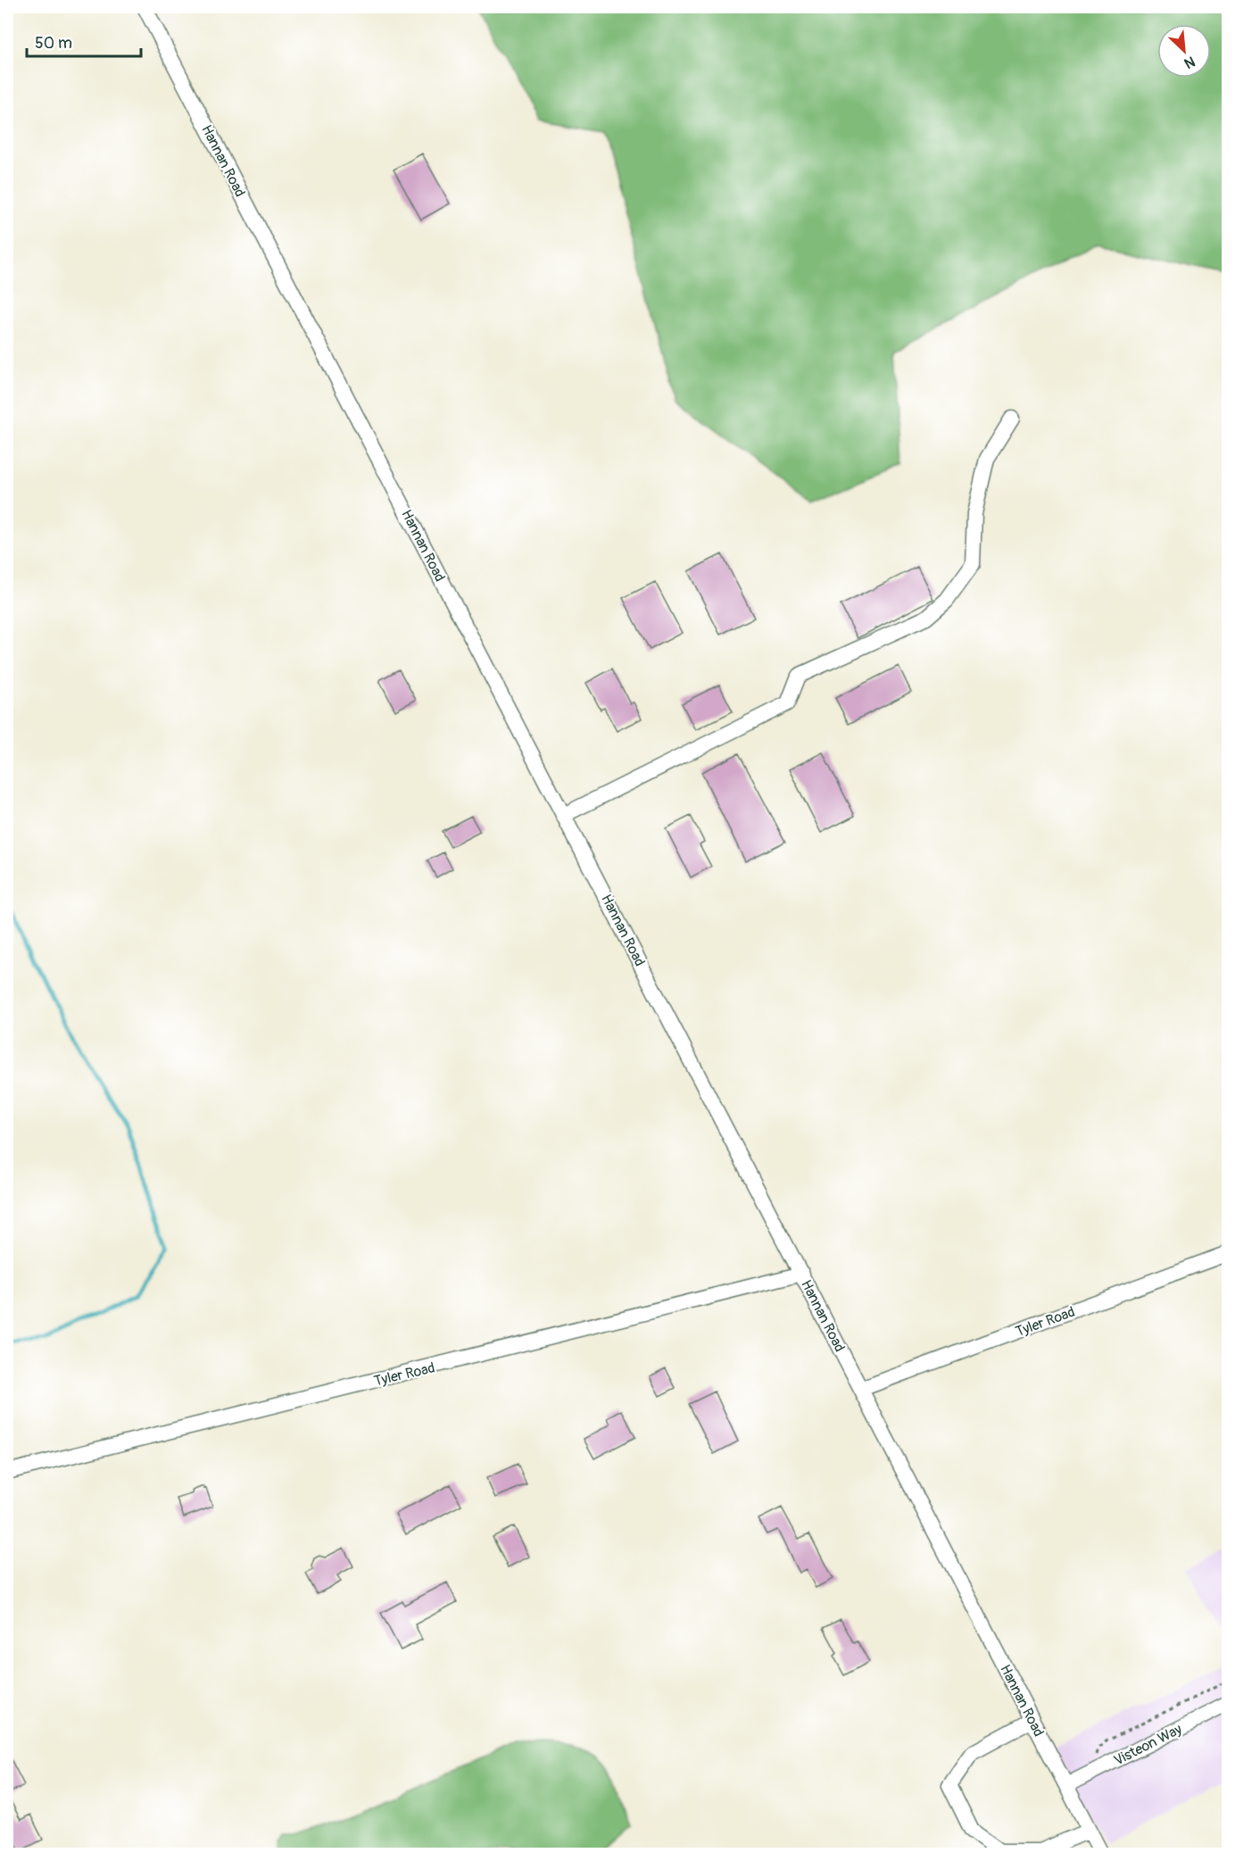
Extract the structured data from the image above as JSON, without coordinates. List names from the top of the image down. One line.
{"streets":{"street":["Hannan Road","Tyler Road","Visteon Way"]},"crossings":[["Hannan Road","Tyler Road"],["Hannan Road","Visteon Way"]],"scale_bar":"50 m","north":"bottom right"}
